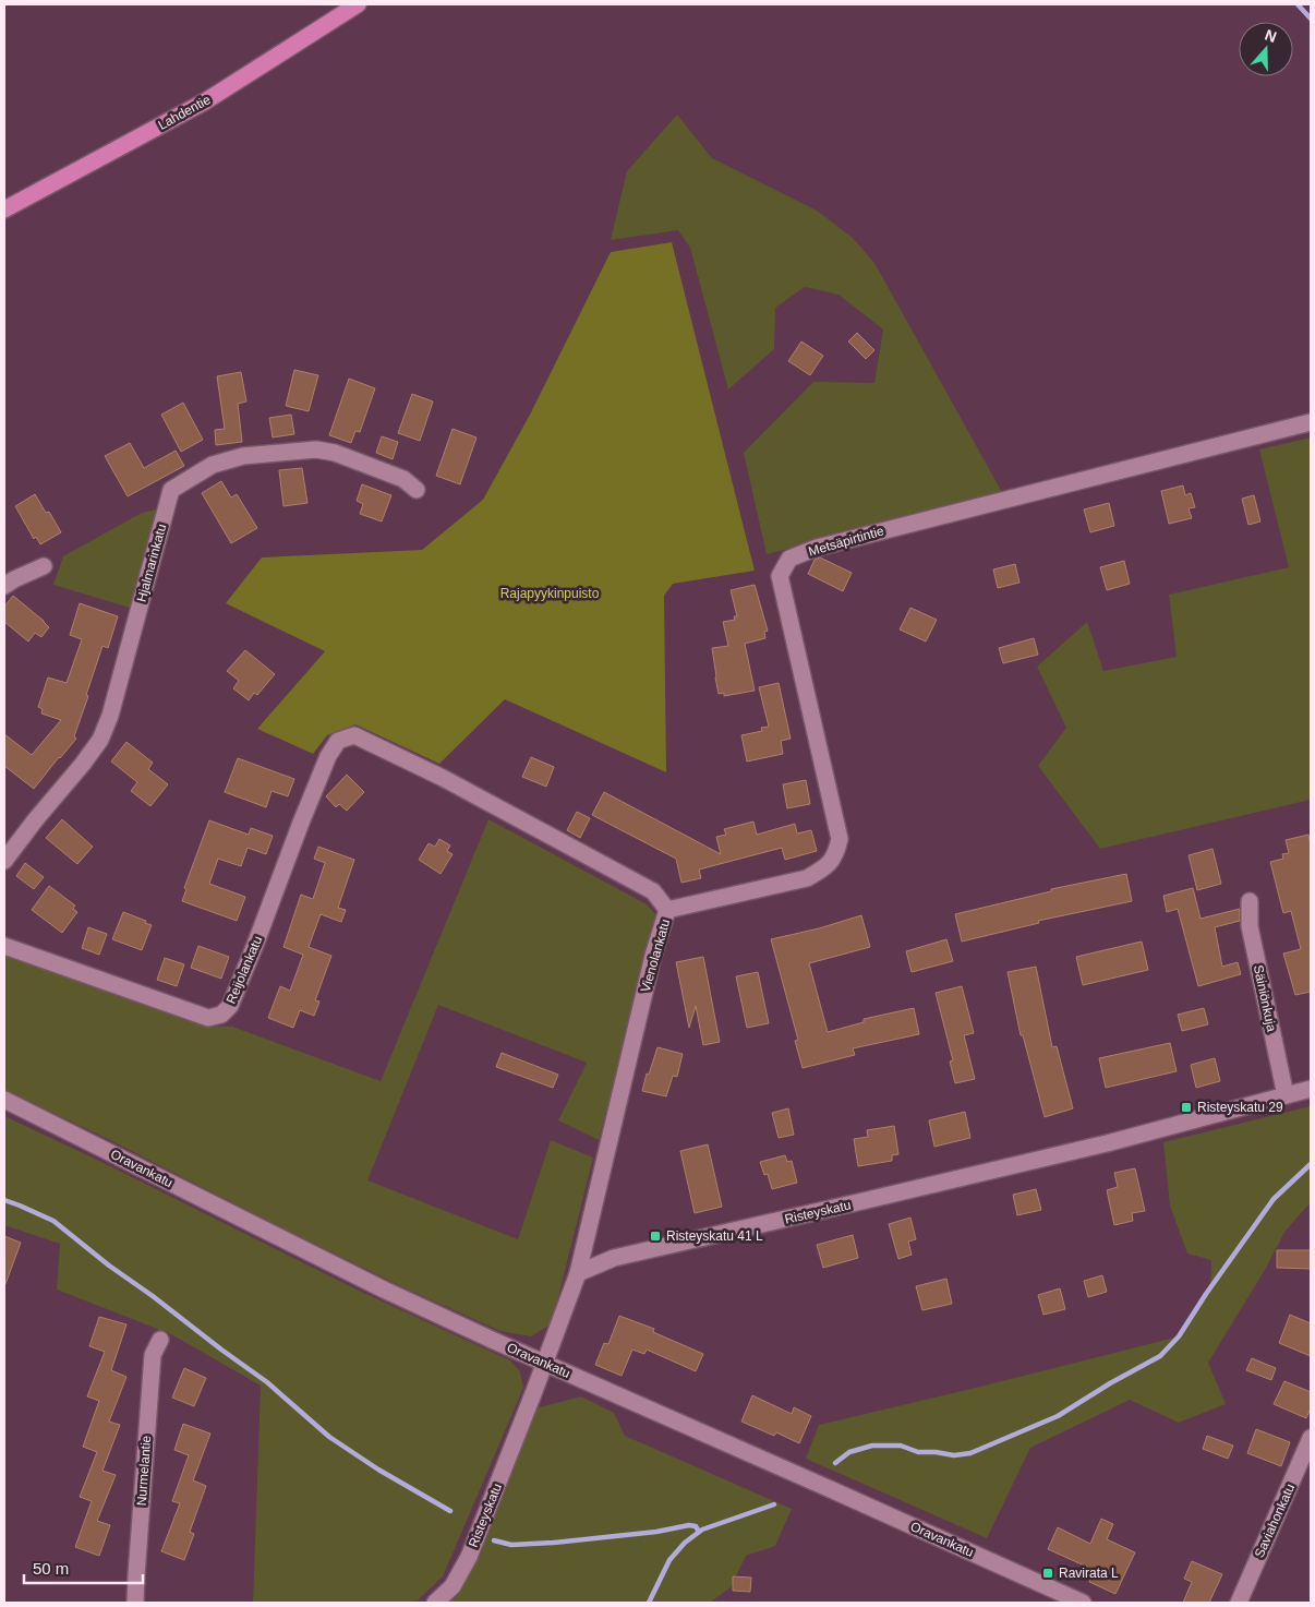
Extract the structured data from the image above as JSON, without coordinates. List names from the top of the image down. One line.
{"streets":{"main road":["Lahdentie"],"street":["Metsäpirtintie","Hjalmarinkatu","Vienolankatu","Reijolankatu","Säiniönkuja","Oravankatu","Risteyskatu","Nurmelantie","Saviahonkatu"]},"crossings":[["Metsäpirtintie","Vienolankatu"],["Vienolankatu","Reijolankatu"],["Vienolankatu","Risteyskatu"],["Säiniönkuja","Risteyskatu"],["Oravankatu","Risteyskatu"]],"parks":["Rajapyykinpuisto"],"places":{"transit":["Risteyskatu 29","Risteyskatu 41 L","Ravirata L"]},"scale_bar":"50 m","north":"top"}
